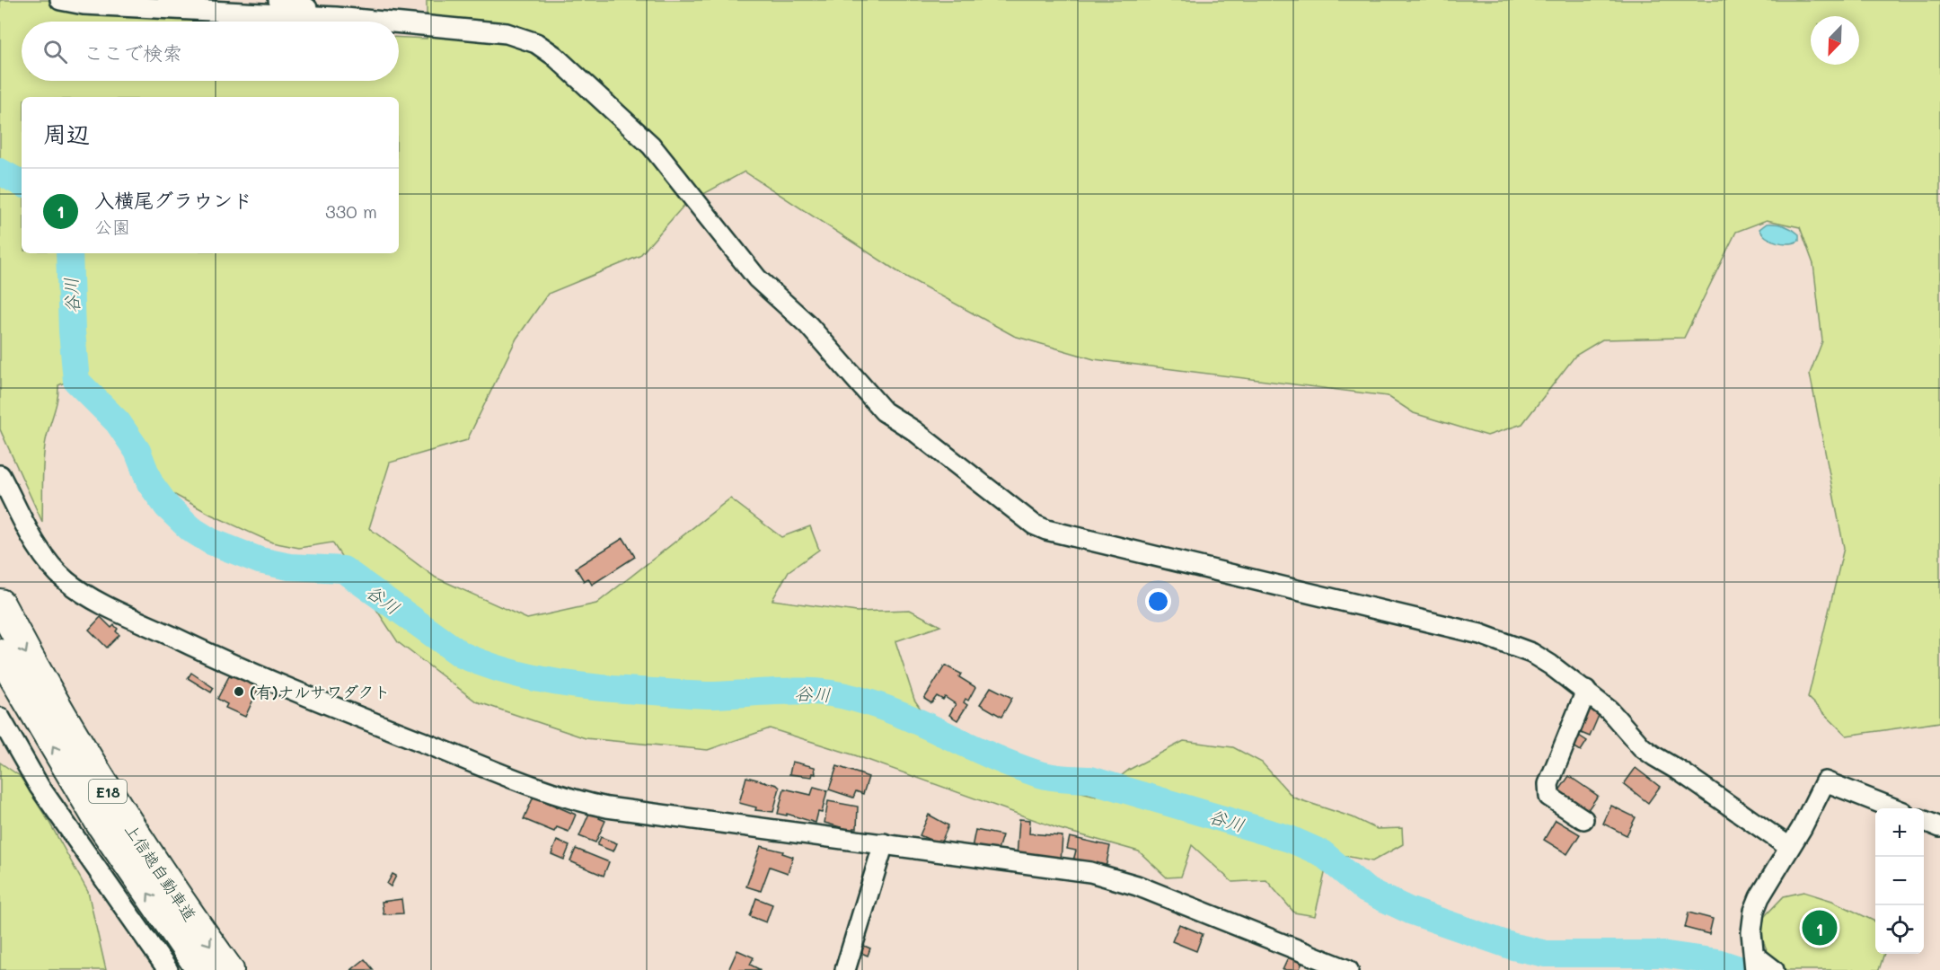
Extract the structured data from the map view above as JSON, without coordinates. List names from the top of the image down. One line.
{"streets":{"highway":["E18","上信越自動車道"]},"water":["谷川"],"places":["(有)ナルサワダクト"],"north":"bottom left","page":{"search":"ここで検索","heading":"周辺","list":[{"mark":"1","name":"入横尾グラウンド","note":"公園","value":"330 m"}],"map_buttons":["+","−"],"pins":"1"}}
